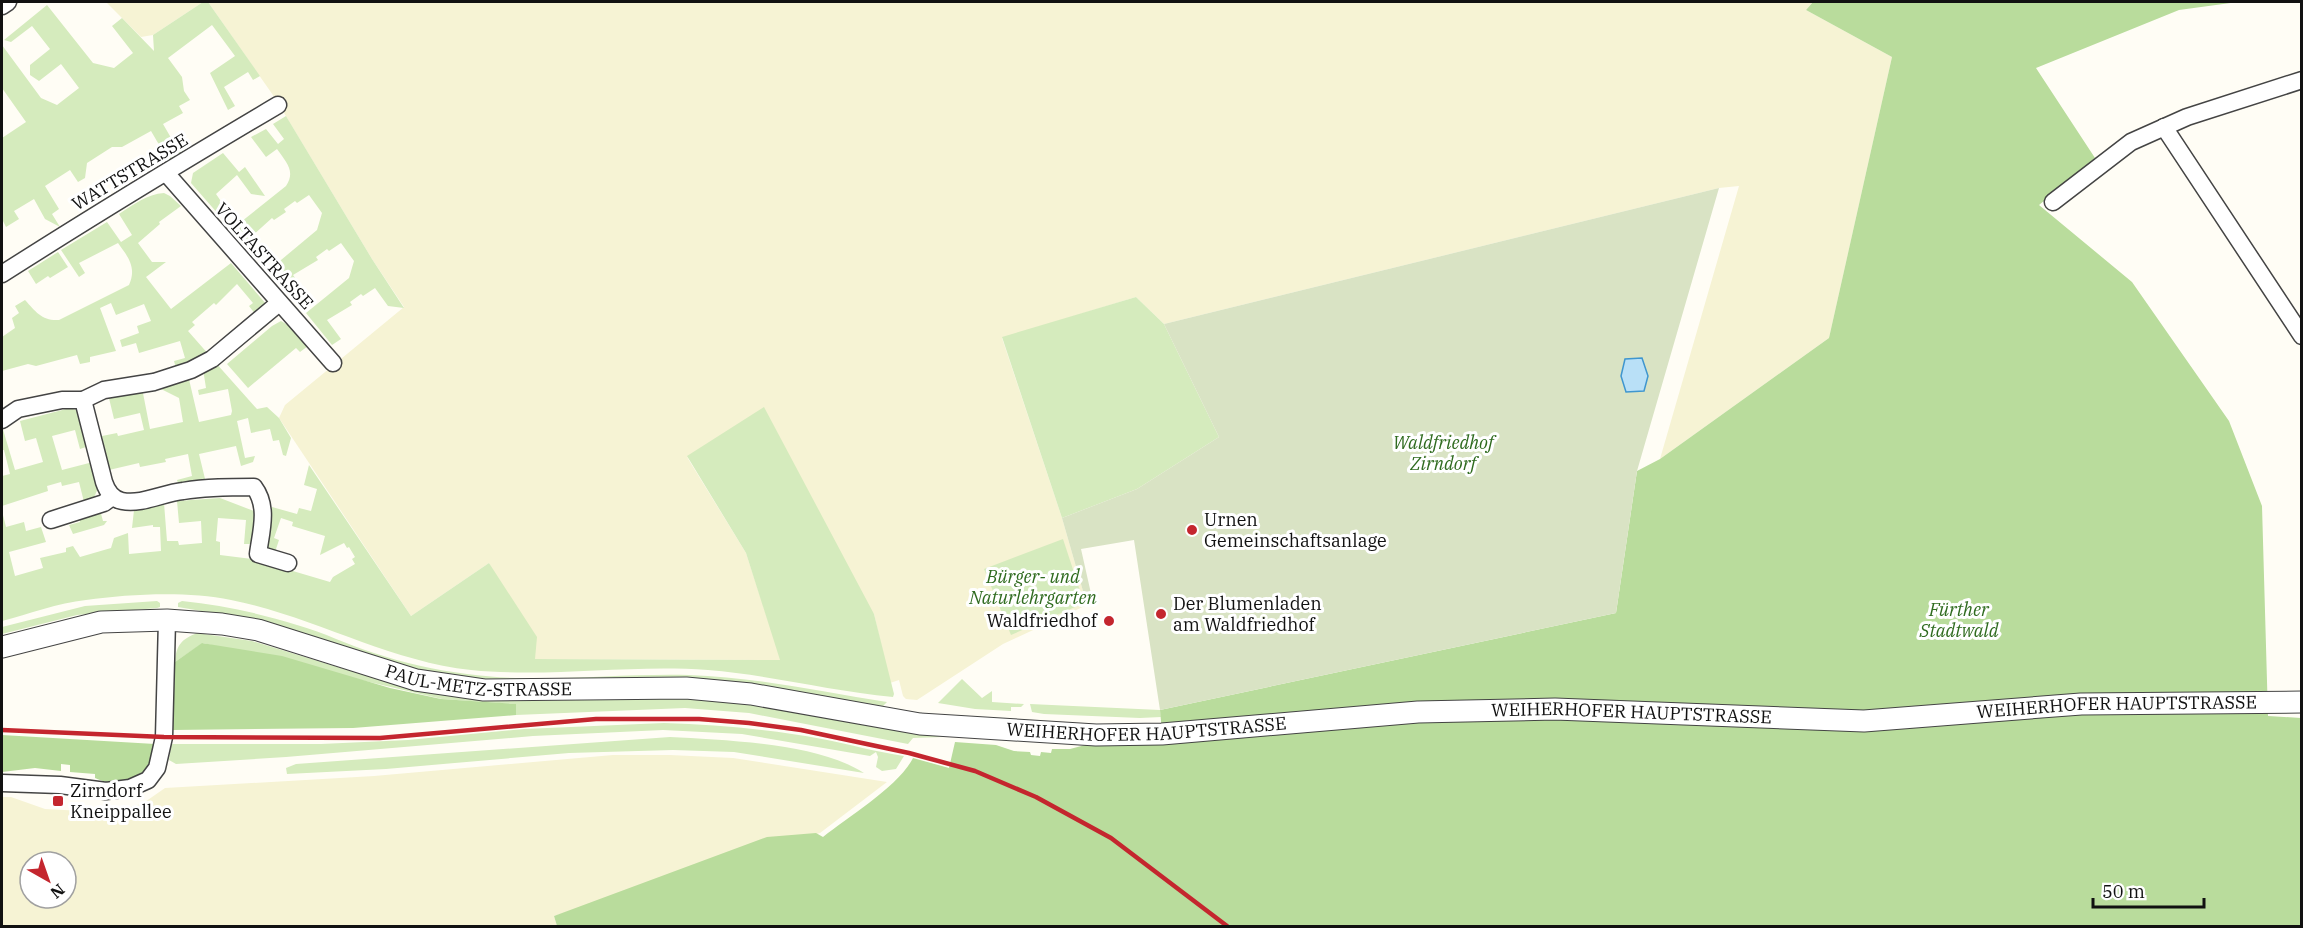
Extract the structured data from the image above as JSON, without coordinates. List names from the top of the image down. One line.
{"streets":{"street":["WATTSTRASSE","VOLTASTRASSE","PAUL-METZ-STRASSE","WEIHERHOFER HAUPTSTRASSE"]},"crossings":[["WATTSTRASSE","VOLTASTRASSE"],["PAUL-METZ-STRASSE","WEIHERHOFER HAUPTSTRASSE"]],"parks":["Waldfriedhof Zirndorf","Bürger- und Naturlehrgarten","Fürther Stadtwald"],"places":{"other":["Urnen Gemeinschaftsanlage","Der Blumenladen am Waldfriedhof","Waldfriedhof"],"transit":["Zirndorf Kneippallee"]},"scale_bar":"50 m","north":"bottom right"}
